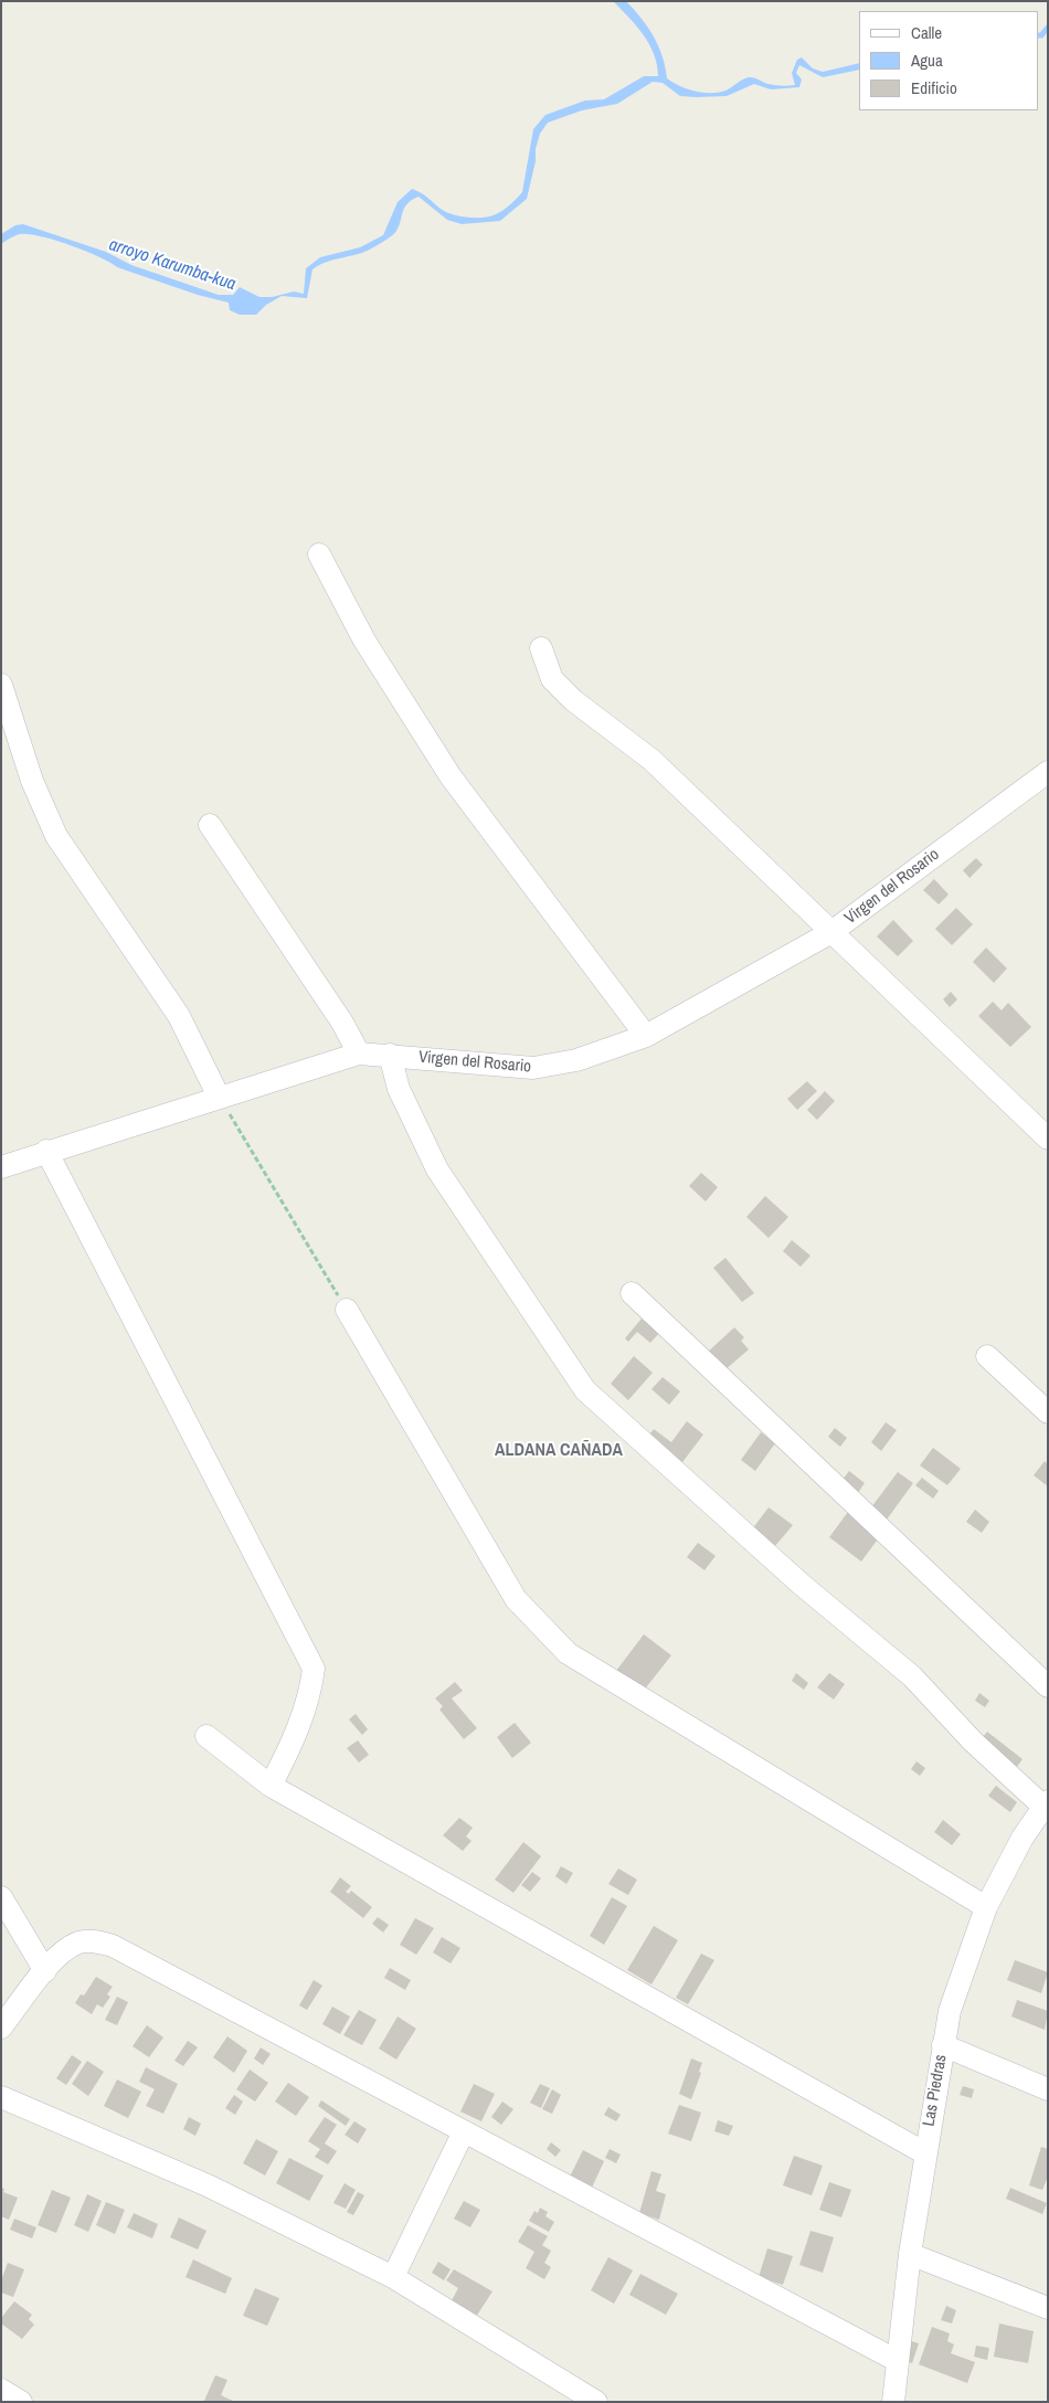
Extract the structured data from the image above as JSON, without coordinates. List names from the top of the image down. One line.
{"streets":{"street":["Virgen del Rosario","Las Piedras"]},"districts":["ALDANA CAÑADA"],"water":["arroyo Karumba-kua"],"legend":["Calle","Agua","Edificio"]}
